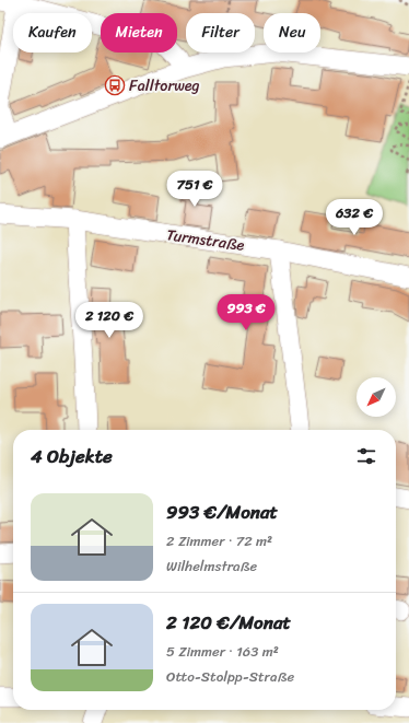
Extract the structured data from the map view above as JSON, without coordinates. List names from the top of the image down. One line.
{"streets":{"street":["Turmstraße"]},"places":{"bus stop":["Falltorweg"]},"north":"bottom left","page":{"chip":["Kaufen","Mieten","Filter","Neu"],"price":["751 €","632 €","993 €","2 120 €"],"heading":"4 Objekte","list":[{"name":"993 €/Monat","note":"2 Zimmer · 72 m² · Wilhelmstraße"},{"name":"2 120 €/Monat","note":"5 Zimmer · 163 m² · Otto-Stolpp-Straße"}]}}
